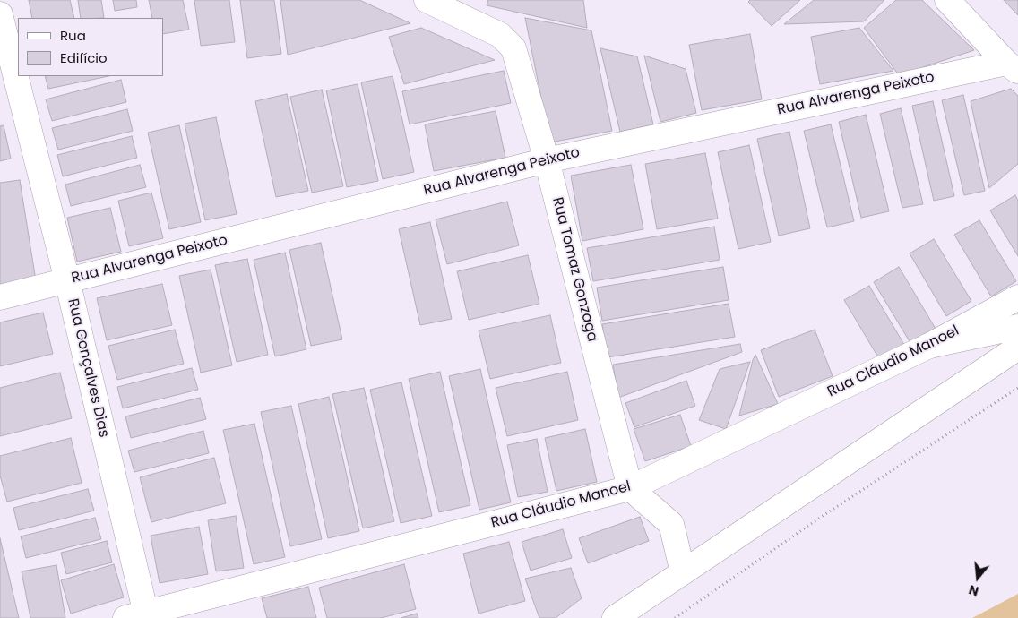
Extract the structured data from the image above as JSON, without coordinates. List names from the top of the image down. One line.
{"streets":{"street":["Rua Alvarenga Peixoto","Rua Tomaz Gonzaga","Rua Cláudio Manoel","Rua Gonçalves Dias"]},"crossings":[["Rua Alvarenga Peixoto","Rua Tomaz Gonzaga"],["Rua Alvarenga Peixoto","Rua Gonçalves Dias"],["Rua Tomaz Gonzaga","Rua Cláudio Manoel"],["Rua Cláudio Manoel","Rua Gonçalves Dias"]],"legend":["Rua","Edifício"],"north":"bottom"}
